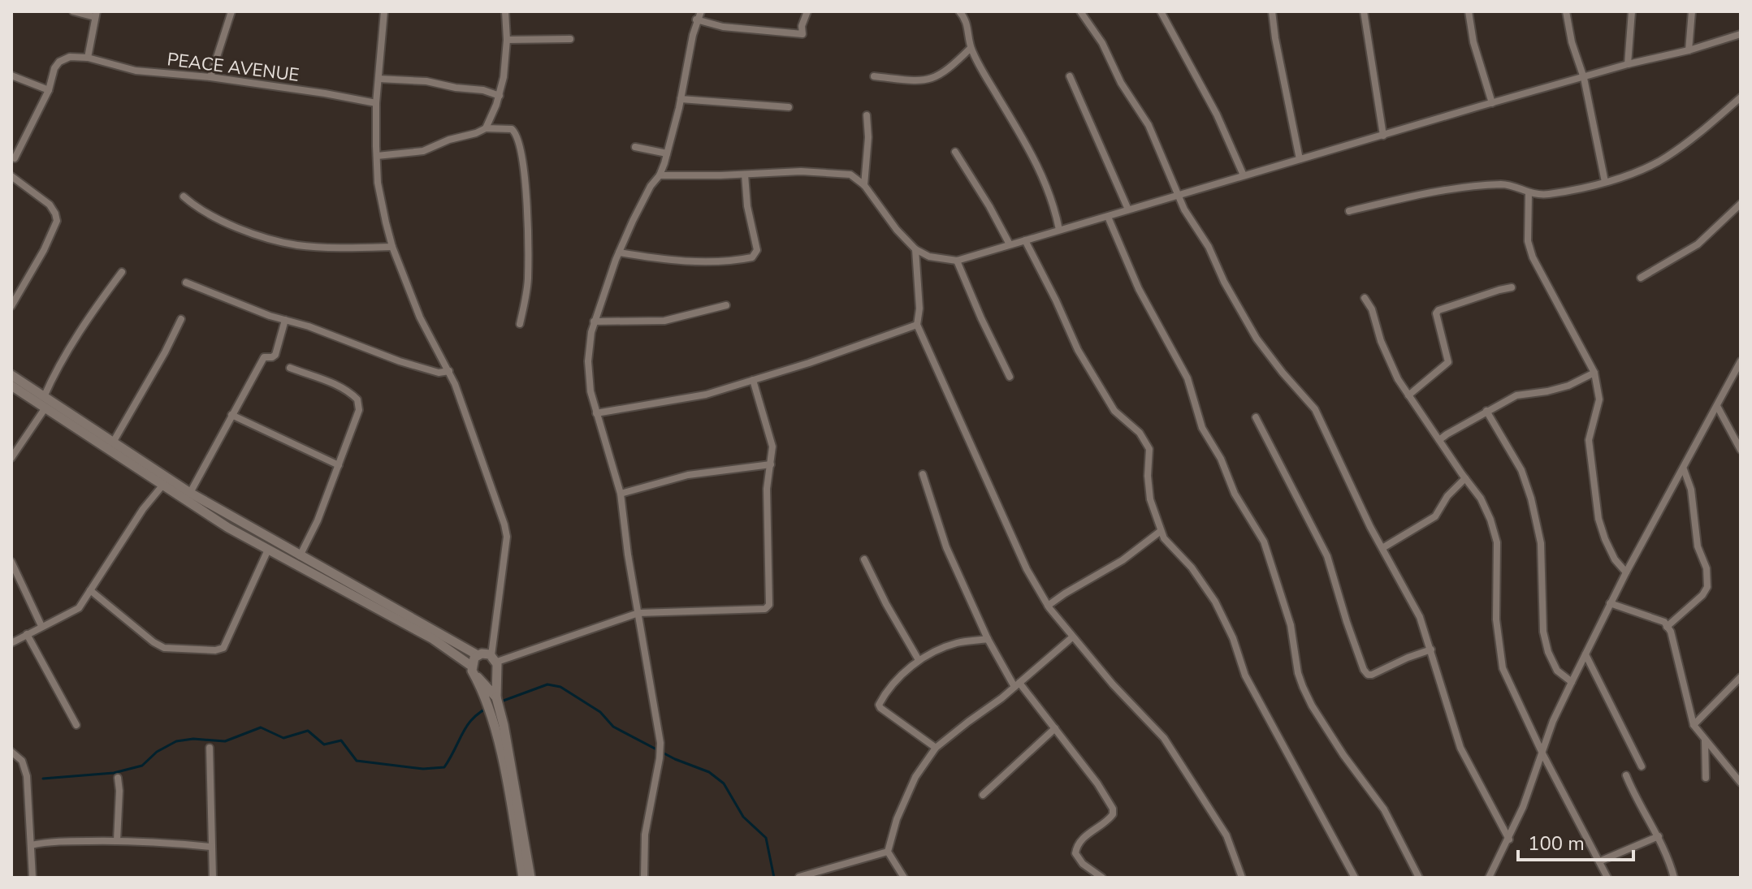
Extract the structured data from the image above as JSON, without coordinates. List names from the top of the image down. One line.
{"streets":{"street":["PEACE AVENUE"]},"scale_bar":"100 m"}
